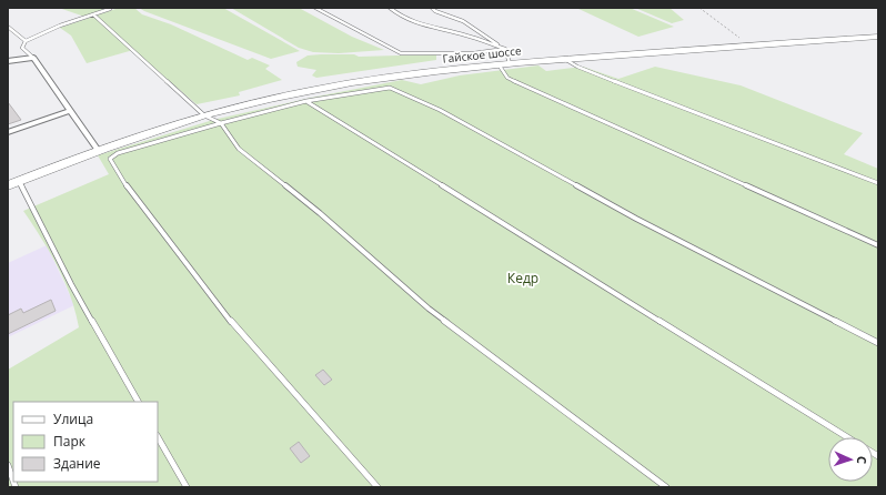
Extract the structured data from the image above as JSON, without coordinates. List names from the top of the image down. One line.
{"streets":{"main road":["Гайское шоссе"]},"parks":["Кедр"],"legend":["Улица","Парк","Здание"],"north":"right"}
